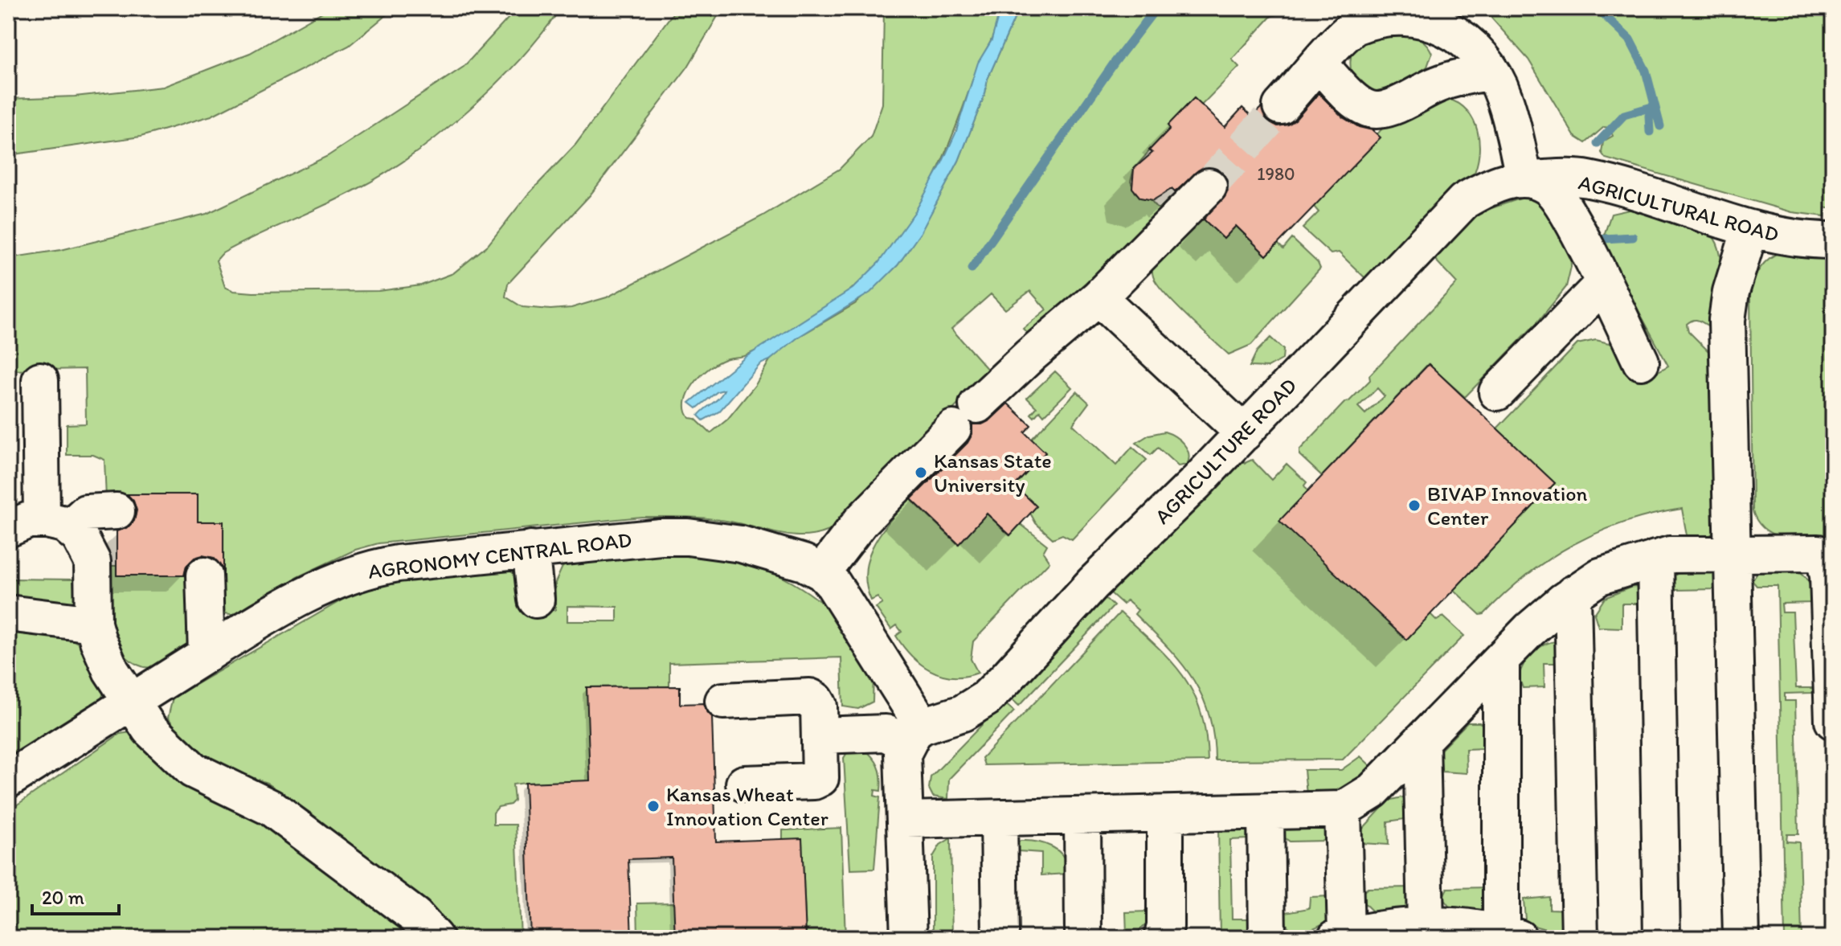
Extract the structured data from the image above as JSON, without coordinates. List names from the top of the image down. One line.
{"streets":{"street":["AGRICULTURAL ROAD","AGRICULTURE ROAD","AGRONOMY CENTRAL ROAD"]},"crossings":[["AGRICULTURAL ROAD","AGRICULTURE ROAD"],["AGRICULTURE ROAD","AGRONOMY CENTRAL ROAD"]],"places":["Kansas State University","BIVAP Innovation Center","Kansas Wheat Innovation Center"],"house_numbers":["1980"],"scale_bar":"20 m"}
